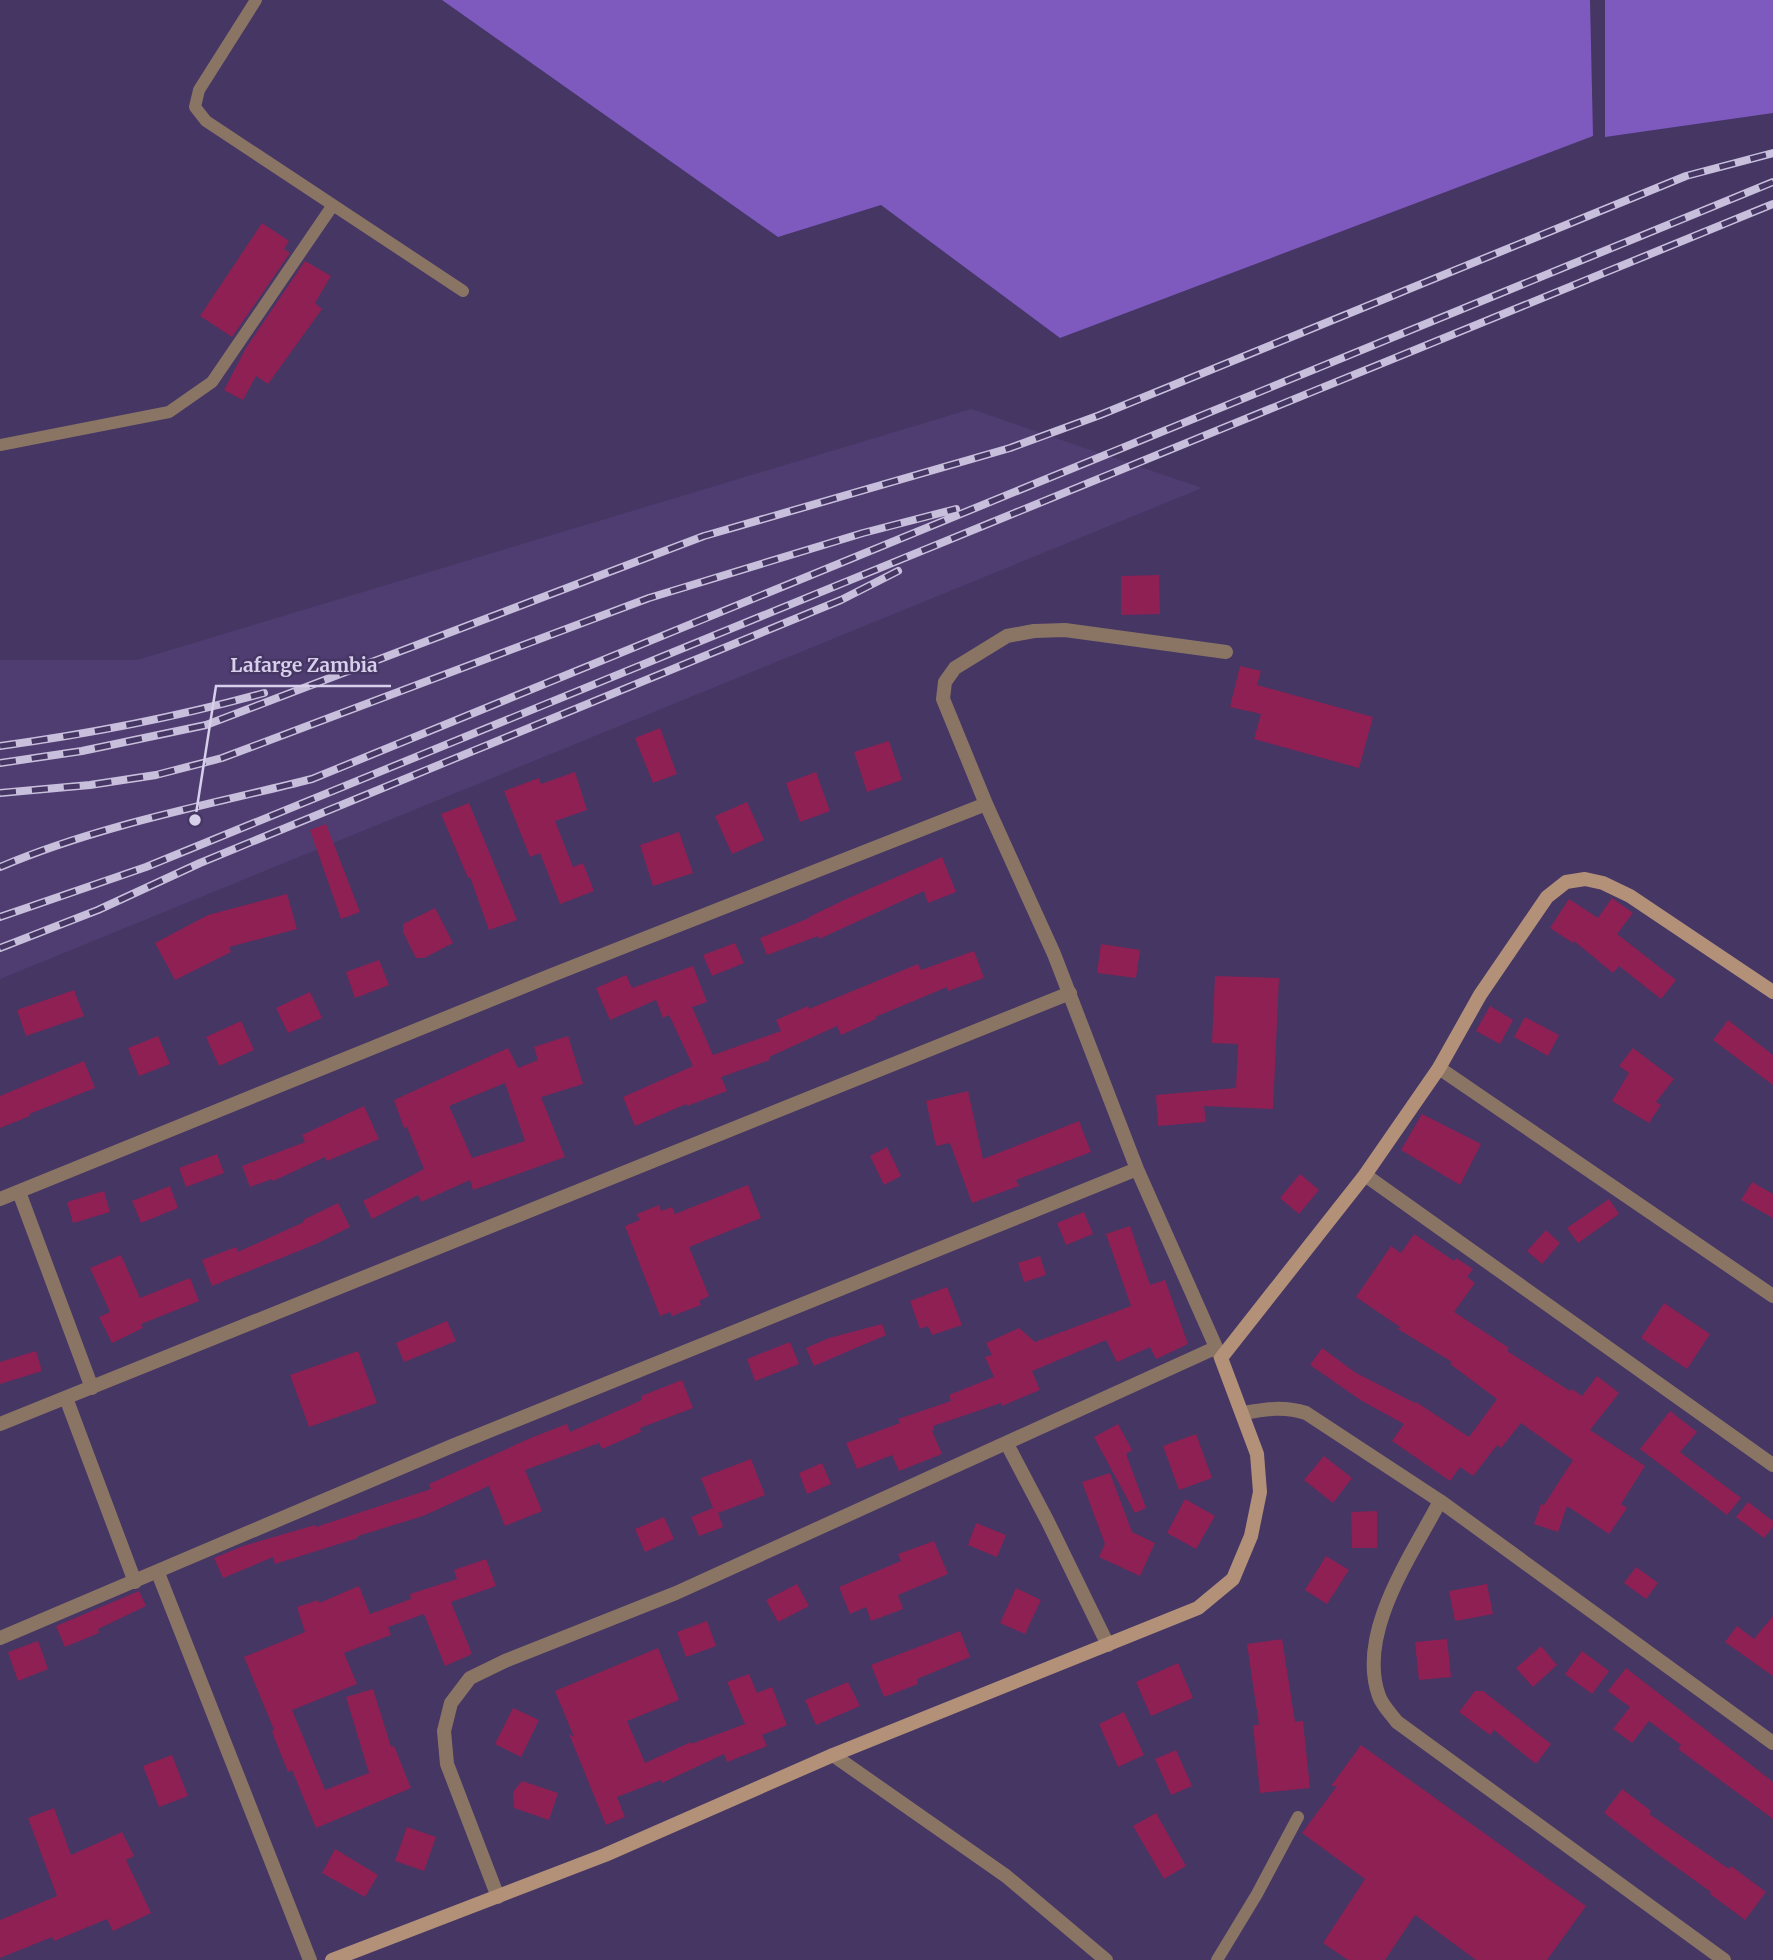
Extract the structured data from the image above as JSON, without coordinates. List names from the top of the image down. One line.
{"places":["Lafarge Zambia"]}
